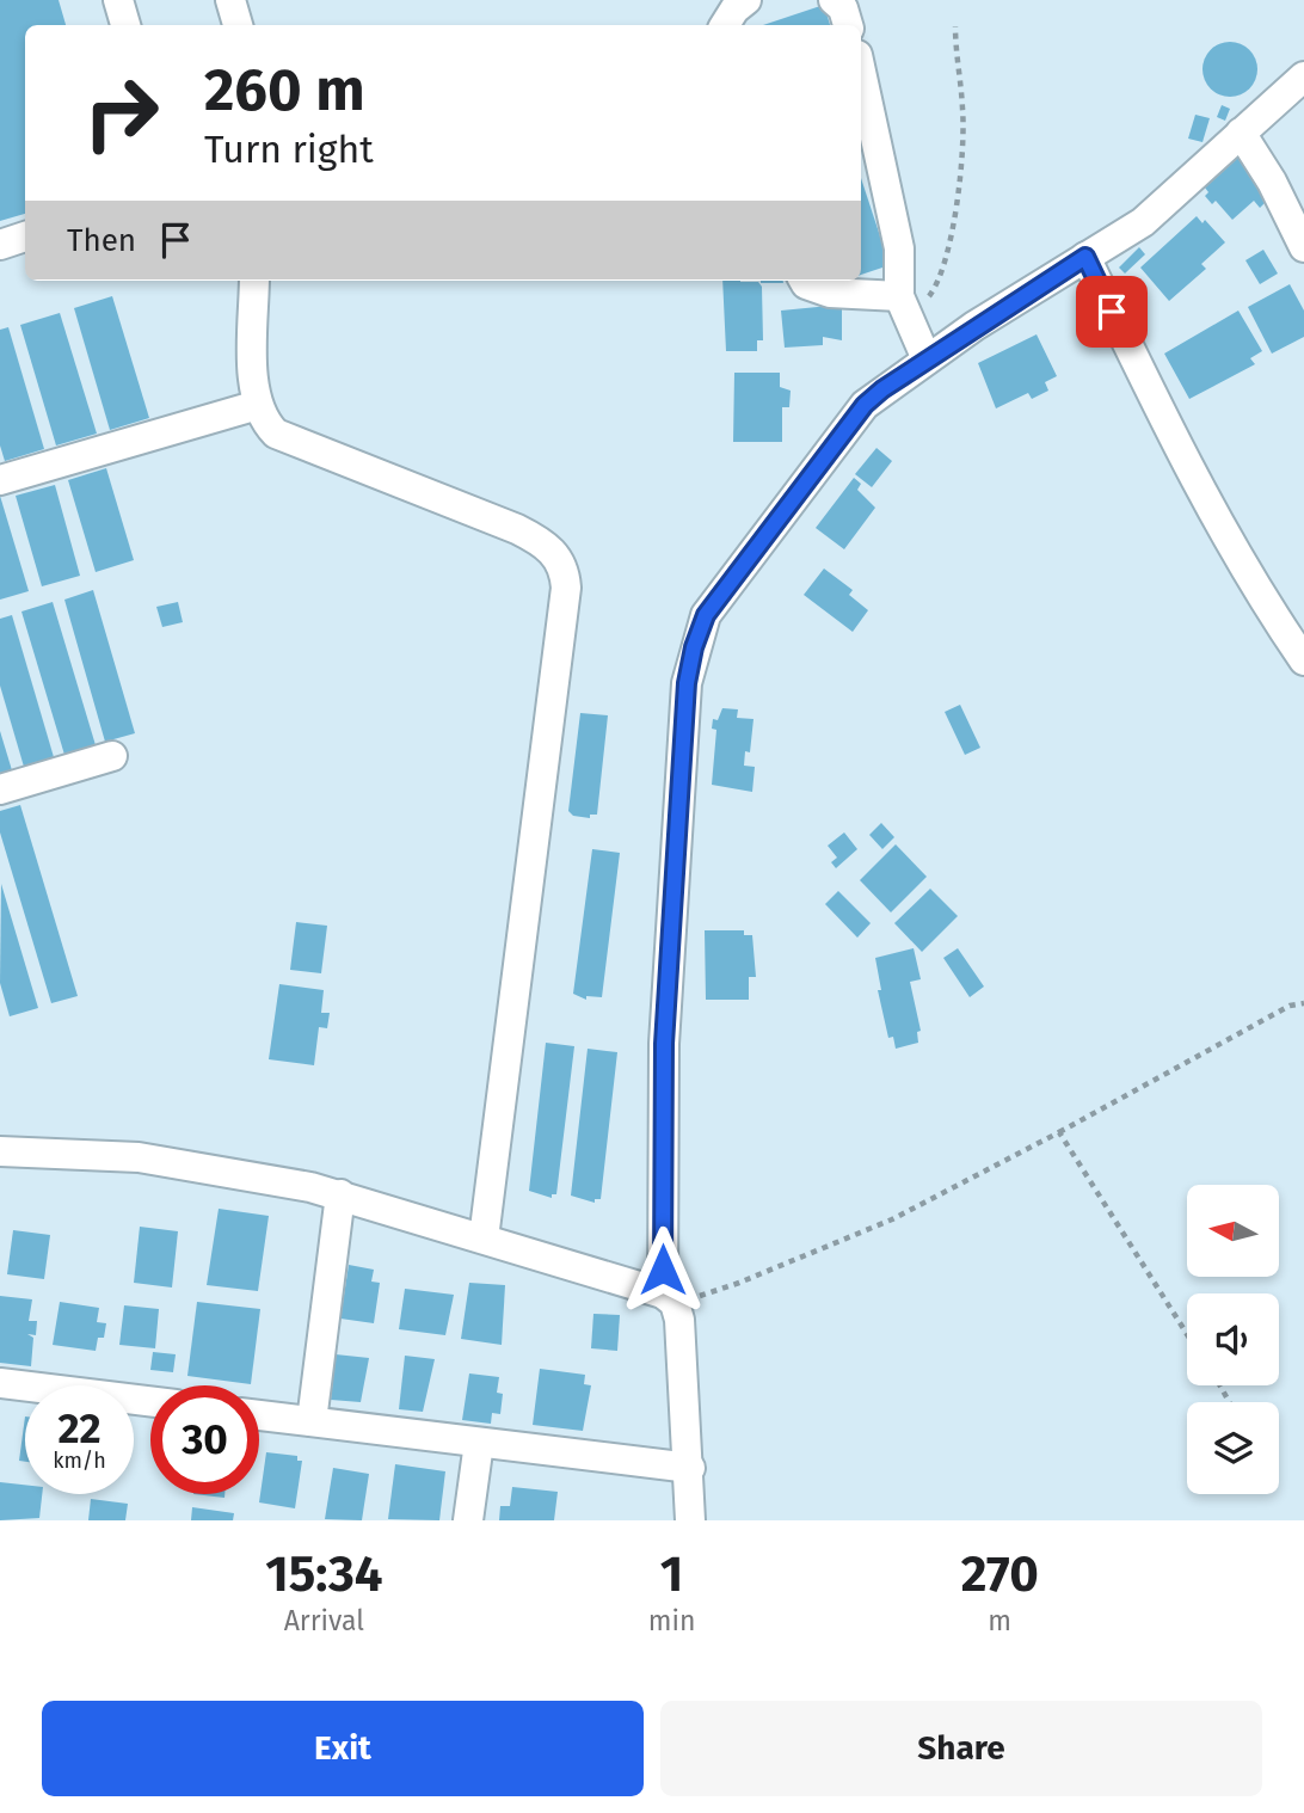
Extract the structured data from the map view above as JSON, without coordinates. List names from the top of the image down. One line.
{"north":"left","page":{"turn":["260 m","Turn right"],"then":"Then","speed":"22 km/h","limit":"30","eta":["15:34","Arrival","1","min","270","m"],"buttons":["Exit","Share"]}}
